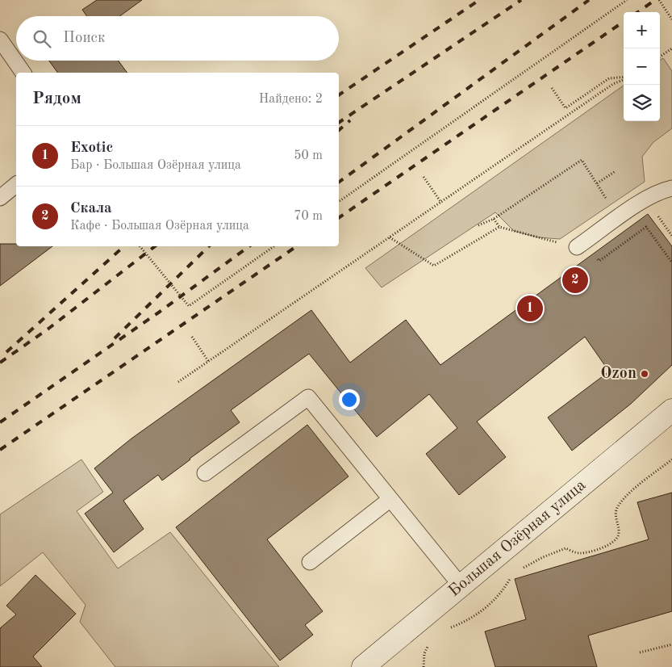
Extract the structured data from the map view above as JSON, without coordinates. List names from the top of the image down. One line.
{"streets":{"street":["Большая Озёрная улица"]},"places":["Ozon"],"page":{"map_buttons":["+","−"],"search":"Поиск","heading":["Рядом","Найдено: 2"],"list":[{"mark":"1","name":"Exotic","note":"Бар · Большая Озёрная улица","value":"50 m"},{"mark":"2","name":"Скала","note":"Кафе · Большая Озёрная улица","value":"70 m"}],"pins":["2","1"]}}
